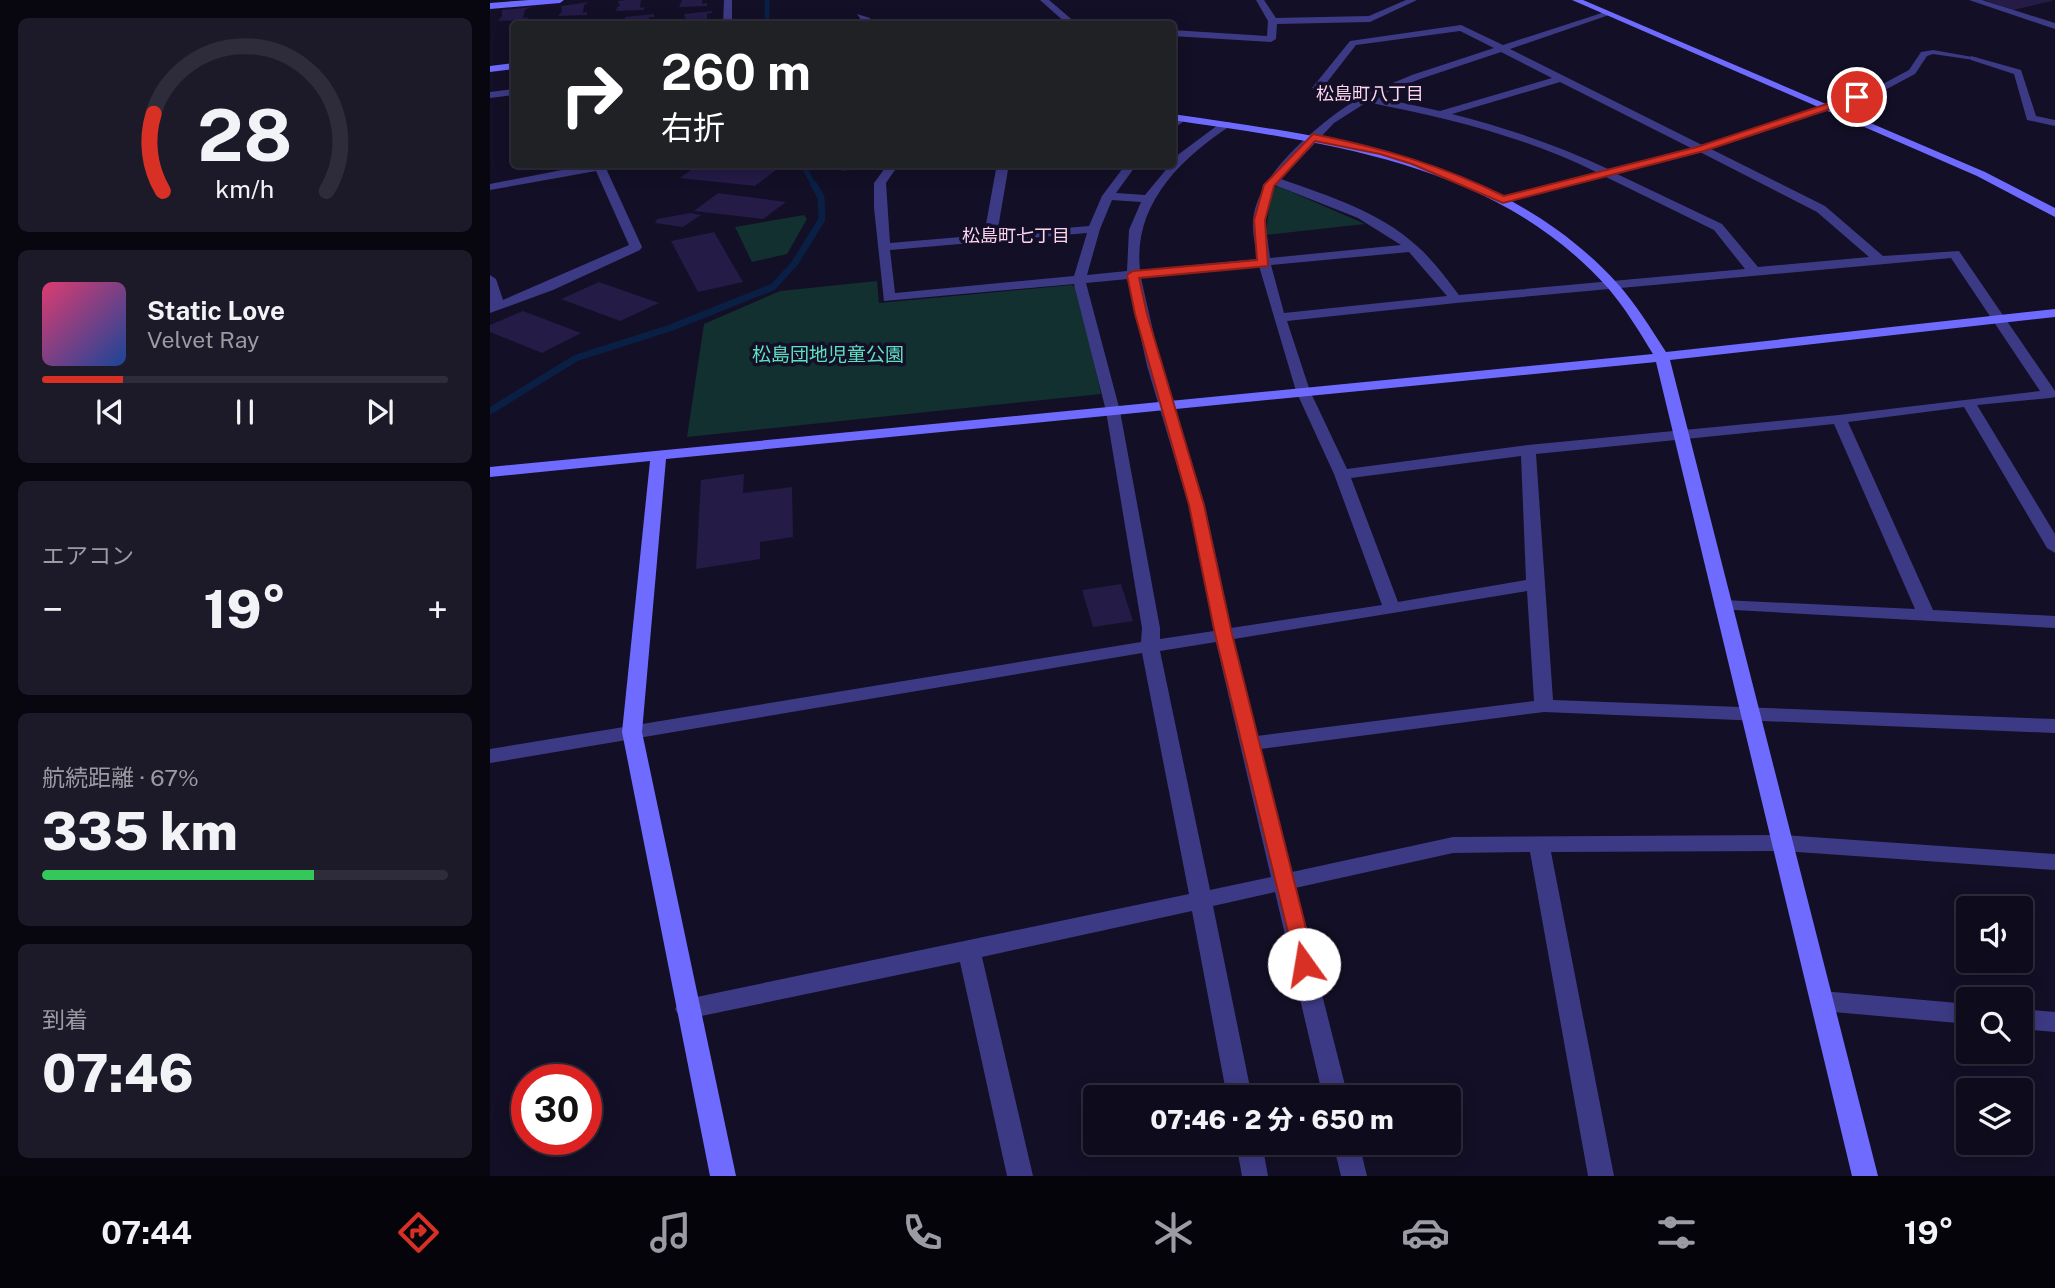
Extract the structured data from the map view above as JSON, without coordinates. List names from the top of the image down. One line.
{"districts":["松島町八丁目","松島町七丁目"],"parks":["松島団地児童公園"],"page":{"turn":["260 m","右折"],"song":["Static Love","Velvet Ray"],"tile":["エアコン",["航続距離 · 67%","335 km"],["到着","07:46"]],"heat":["−","19°","+"],"limit":"30","trip":"07:46 · 2 分 · 650 m","tabs":["07:44","19°"],"gauge":["28","km/h"]}}
